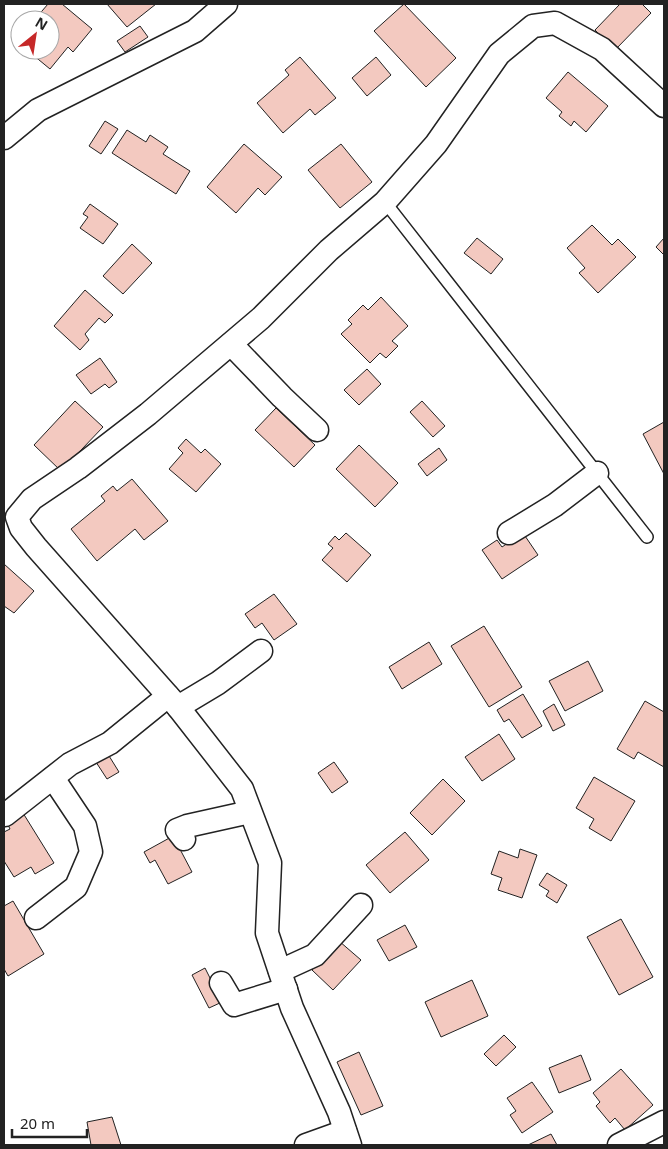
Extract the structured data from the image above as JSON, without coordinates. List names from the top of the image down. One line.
{"scale_bar":"20 m","north":"top right"}
